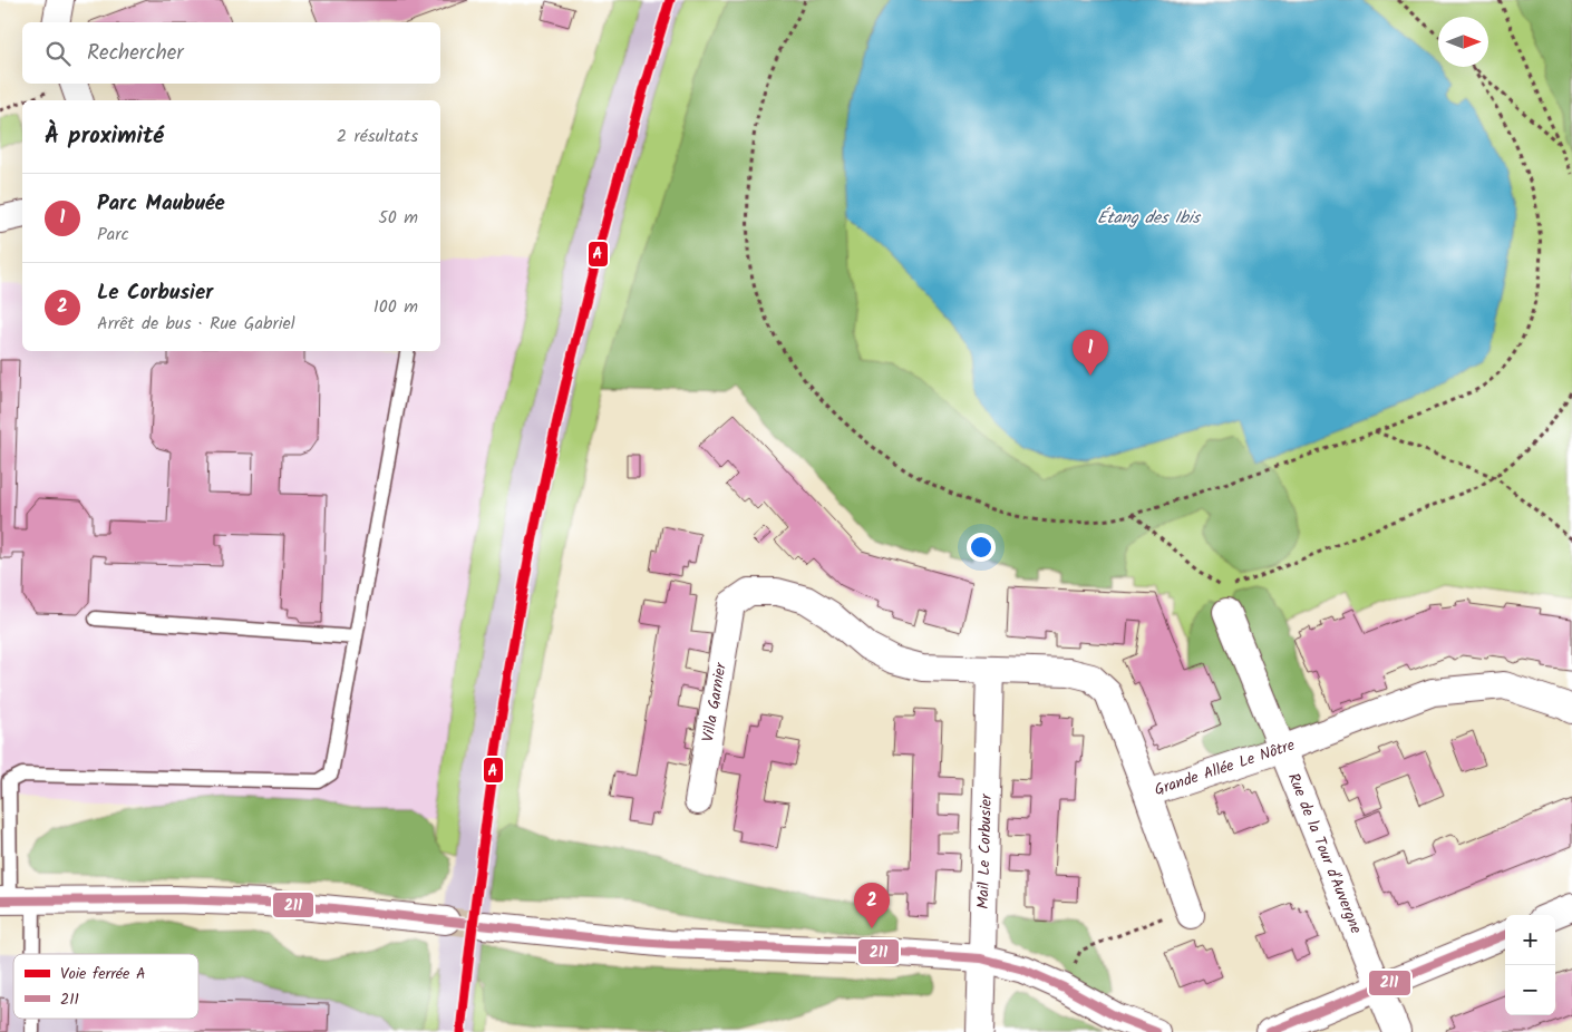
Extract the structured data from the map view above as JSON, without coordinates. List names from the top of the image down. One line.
{"streets":{"street":["Villa Garnier","Grande Allée Le Nôtre","Mail Le Corbusier","Rue de la Tour d'Auvergne"]},"crossings":[["Villa Garnier","Grande Allée Le Nôtre"],["Grande Allée Le Nôtre","Mail Le Corbusier"],["Grande Allée Le Nôtre","Rue de la Tour d'Auvergne"]],"water":["Étang des Ibis"],"lines":["rail line A","transit line 211"],"legend":["Voie ferrée A","211"],"north":"right","page":{"search":"Rechercher","heading":["À proximité","2 résultats"],"list":[{"mark":"1","name":"Parc Maubuée","note":"Parc","value":"50 m"},{"mark":"2","name":"Le Corbusier","note":"Arrêt de bus · Rue Gabriel","value":"100 m"}],"pins":["1","2"],"map_buttons":["+","−"]}}
